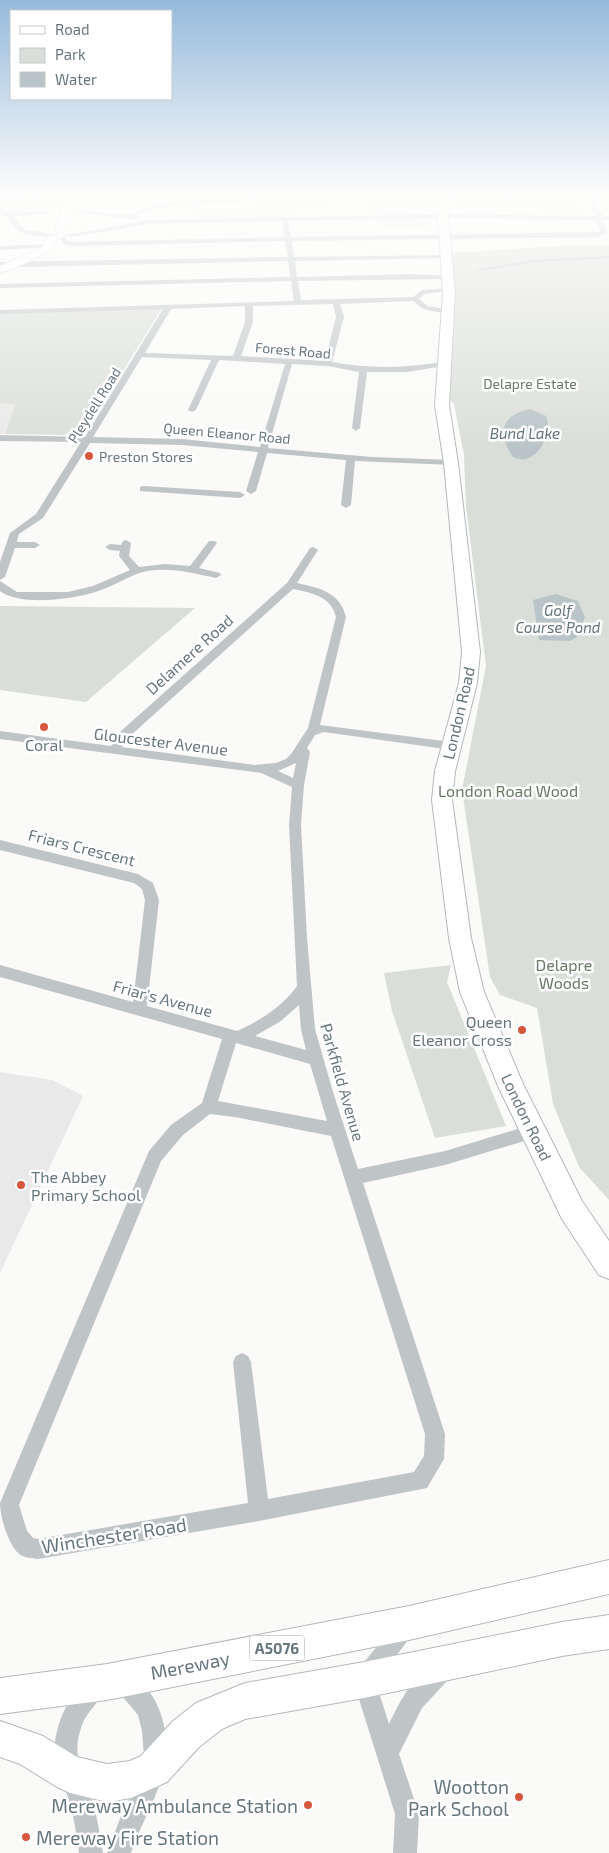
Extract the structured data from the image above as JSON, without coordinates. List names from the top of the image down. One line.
{"streets":{"highway":["London Road","A5076","Mereway"],"street":["Forest Road","Pleydell Road","Queen Eleanor Road","Delamere Road","Gloucester Avenue","Friars Crescent","Friar's Avenue","Parkfield Avenue","Winchester Road"]},"crossings":[["Forest Road","Pleydell Road"],["Forest Road","London Road"],["Pleydell Road","Queen Eleanor Road"],["Queen Eleanor Road","London Road"],["Delamere Road","Gloucester Avenue"],["Gloucester Avenue","Parkfield Avenue"],["Friars Crescent","Friar's Avenue"],["Friar's Avenue","Parkfield Avenue"],["Parkfield Avenue","Winchester Road"]],"water":["Bund Lake","Golf Course Pond"],"parks":["Delapre Estate","London Road Wood","Delapre Woods"],"places":["Preston Stores","Coral","Queen Eleanor Cross","The Abbey Primary School","Wootton Park School","Mereway Ambulance Station","Mereway Fire Station"],"legend":["Road","Park","Water"]}
